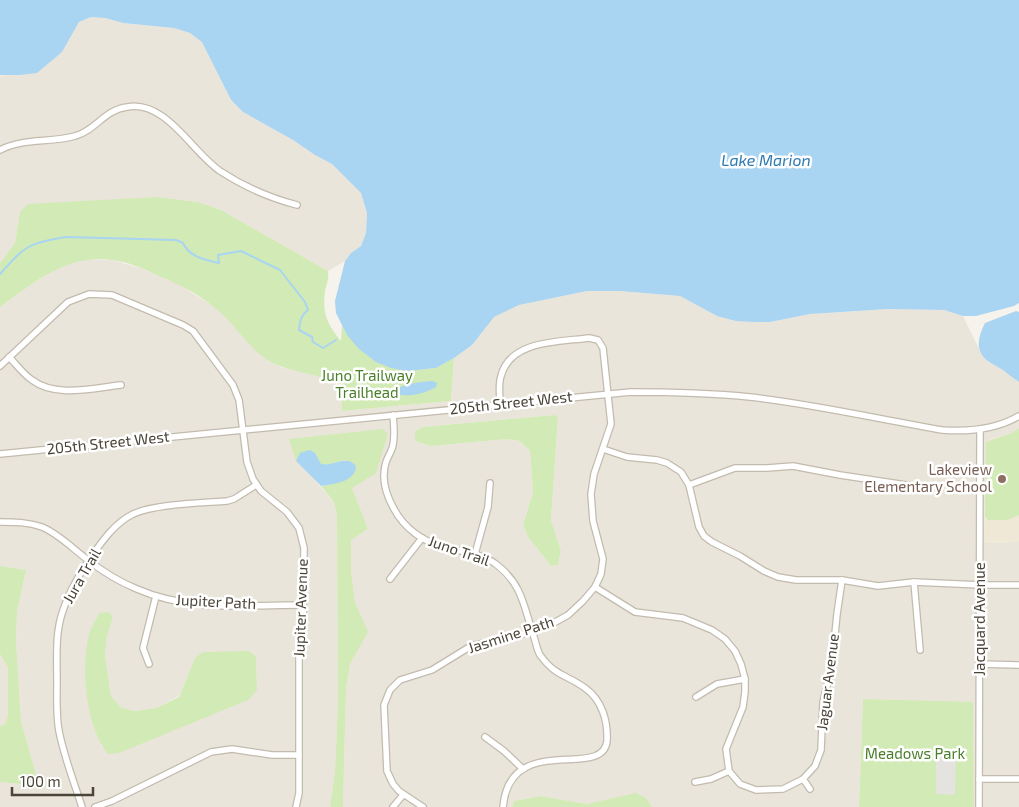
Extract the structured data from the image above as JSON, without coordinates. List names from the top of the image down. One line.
{"streets":{"street":["205th Street West","Juno Trail","Jura Trail","Jupiter Path","Jupiter Avenue","Jacquard Avenue","Jasmine Path","Jaguar Avenue"]},"crossings":[["205th Street West","Juno Trail"],["205th Street West","Jupiter Avenue"],["205th Street West","Jacquard Avenue"],["205th Street West","Jasmine Path"],["Juno Trail","Jasmine Path"],["Jura Trail","Jupiter Path"],["Jura Trail","Jupiter Avenue"],["Jupiter Path","Jupiter Avenue"]],"water":["Lake Marion"],"parks":["Juno Trailway Trailhead","Meadows Park"],"places":["Lakeview Elementary School"],"scale_bar":"100 m"}
